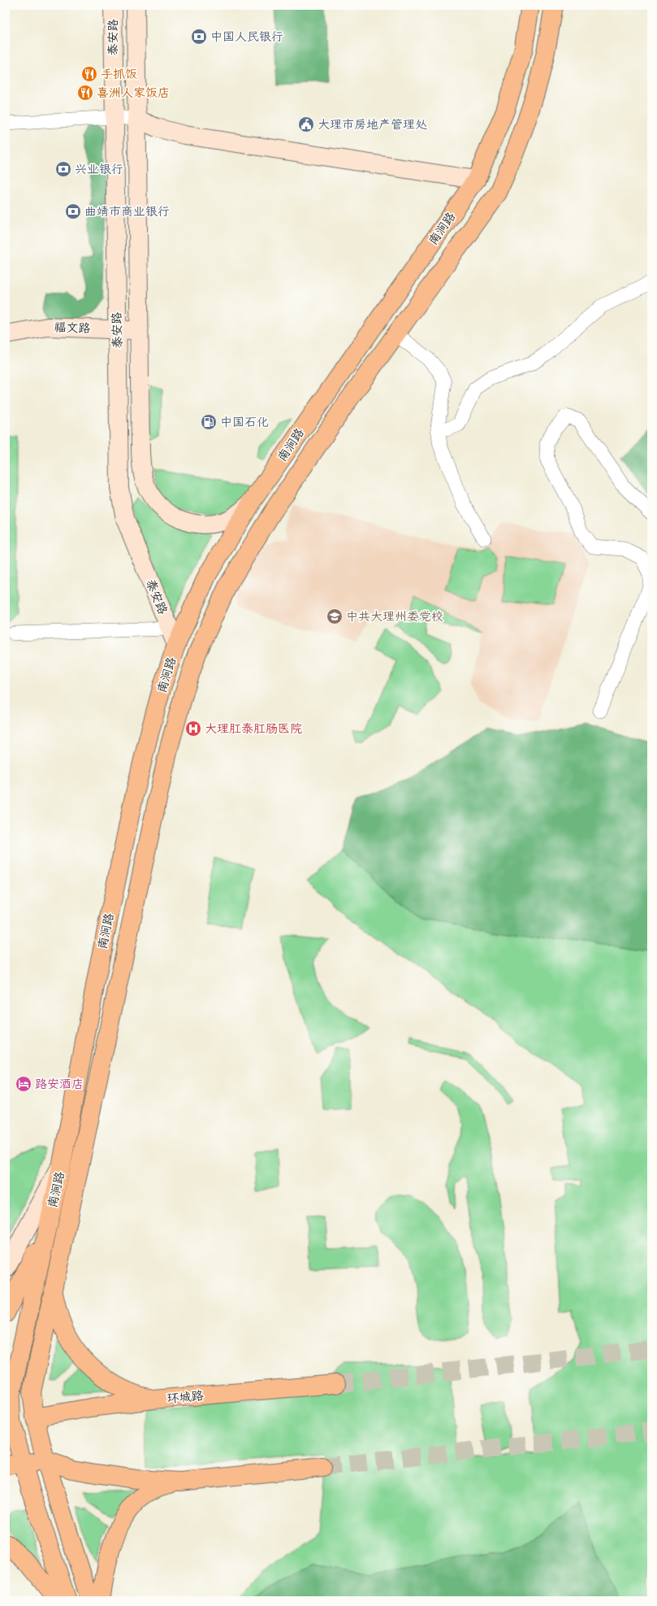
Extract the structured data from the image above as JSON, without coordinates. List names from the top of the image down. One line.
{"streets":{"main road":["泰安路","南涧路","福文路","环城路"]},"crossings":[["泰安路","南涧路"],["泰安路","福文路"],["南涧路","环城路"]],"places":{"bank":["中国人民银行","兴业银行","曲靖市商业银行"],"restaurant":["手抓饭","喜洲人家饭店"],"public building":["大理市房地产管理处"],"fuel station":["中国石化"],"school or university":["中共大理州委党校"],"hospital":["大理肛泰肛肠医院"],"hotel":["路安酒店"]}}
